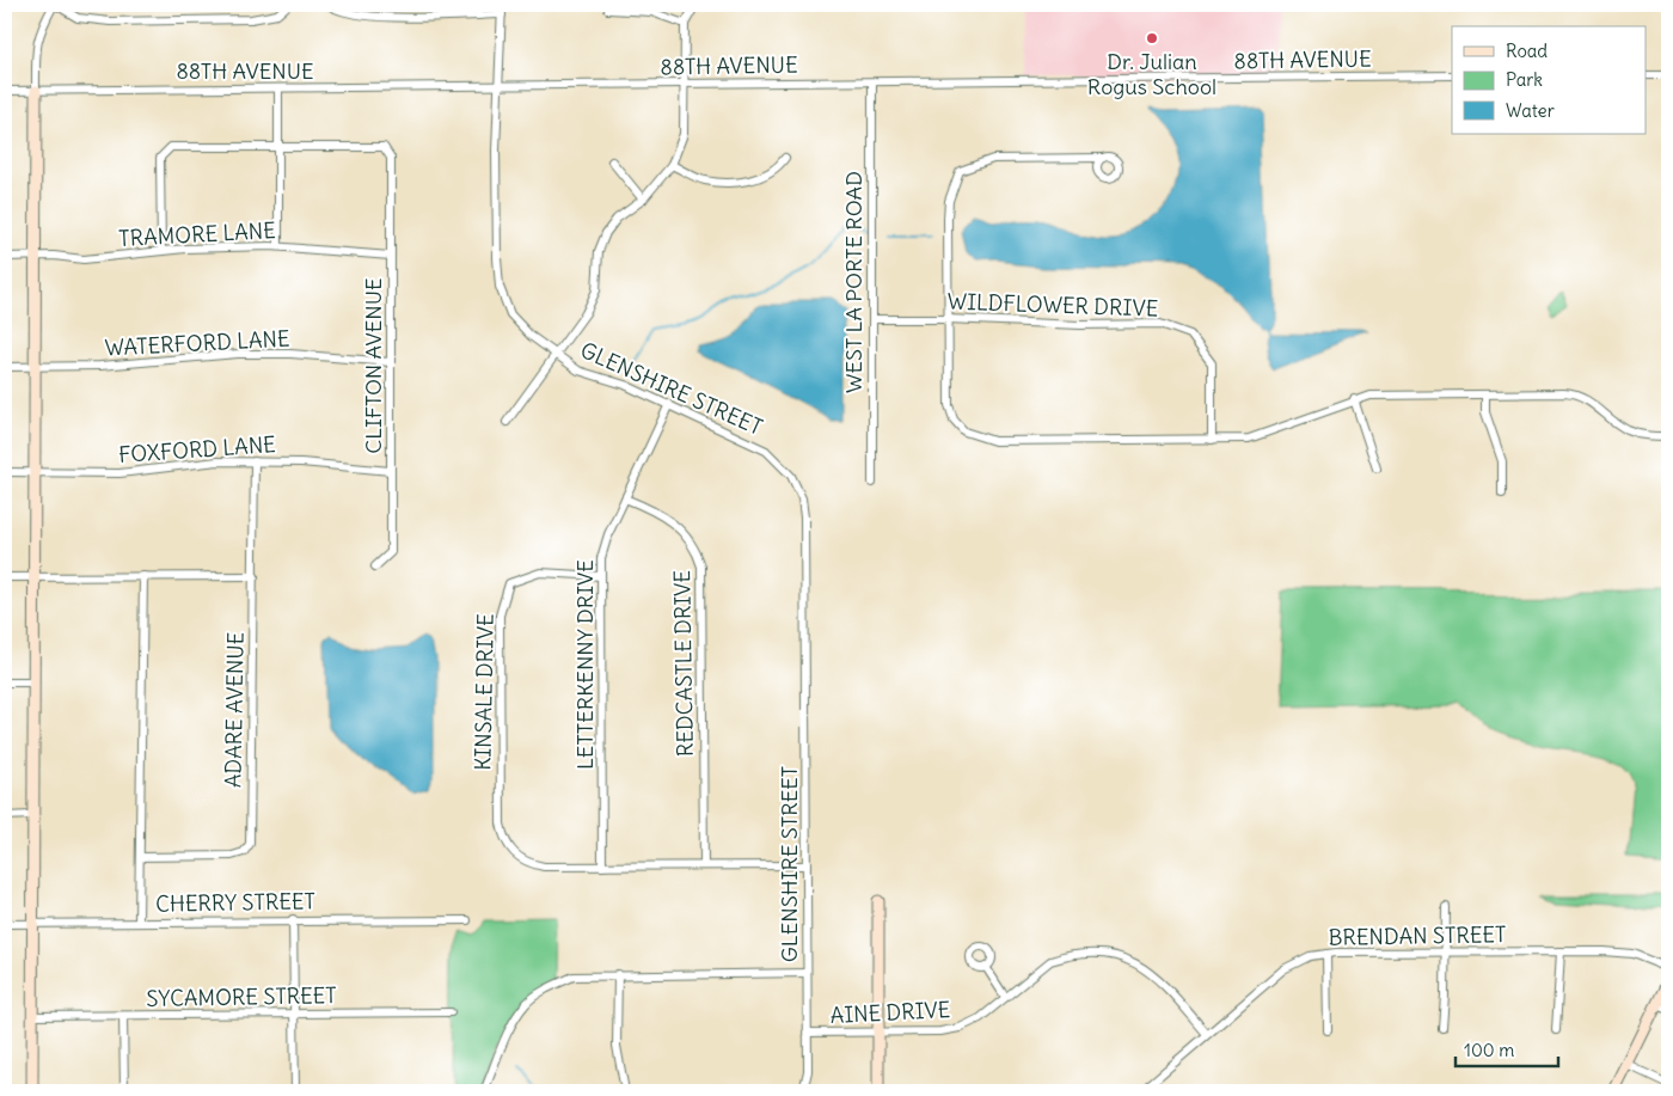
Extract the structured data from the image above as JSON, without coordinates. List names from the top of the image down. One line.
{"streets":{"street":["88TH AVENUE","TRAMORE LANE","WEST LA PORTE ROAD","WILDFLOWER DRIVE","WATERFORD LANE","CLIFTON AVENUE","GLENSHIRE STREET","FOXFORD LANE","REDCASTLE DRIVE","LETTERKENNY DRIVE","KINSALE DRIVE","ADARE AVENUE","CHERRY STREET","BRENDAN STREET","SYCAMORE STREET","AINE DRIVE"]},"crossings":[["88TH AVENUE","WEST LA PORTE ROAD"],["88TH AVENUE","GLENSHIRE STREET"],["TRAMORE LANE","CLIFTON AVENUE"],["WEST LA PORTE ROAD","WILDFLOWER DRIVE"],["WATERFORD LANE","CLIFTON AVENUE"],["CLIFTON AVENUE","FOXFORD LANE"],["GLENSHIRE STREET","LETTERKENNY DRIVE"],["GLENSHIRE STREET","AINE DRIVE"],["FOXFORD LANE","ADARE AVENUE"],["REDCASTLE DRIVE","LETTERKENNY DRIVE"],["LETTERKENNY DRIVE","KINSALE DRIVE"],["BRENDAN STREET","AINE DRIVE"]],"places":["Dr. Julian Rogus School"],"legend":["Road","Park","Water"],"scale_bar":"100 m"}
